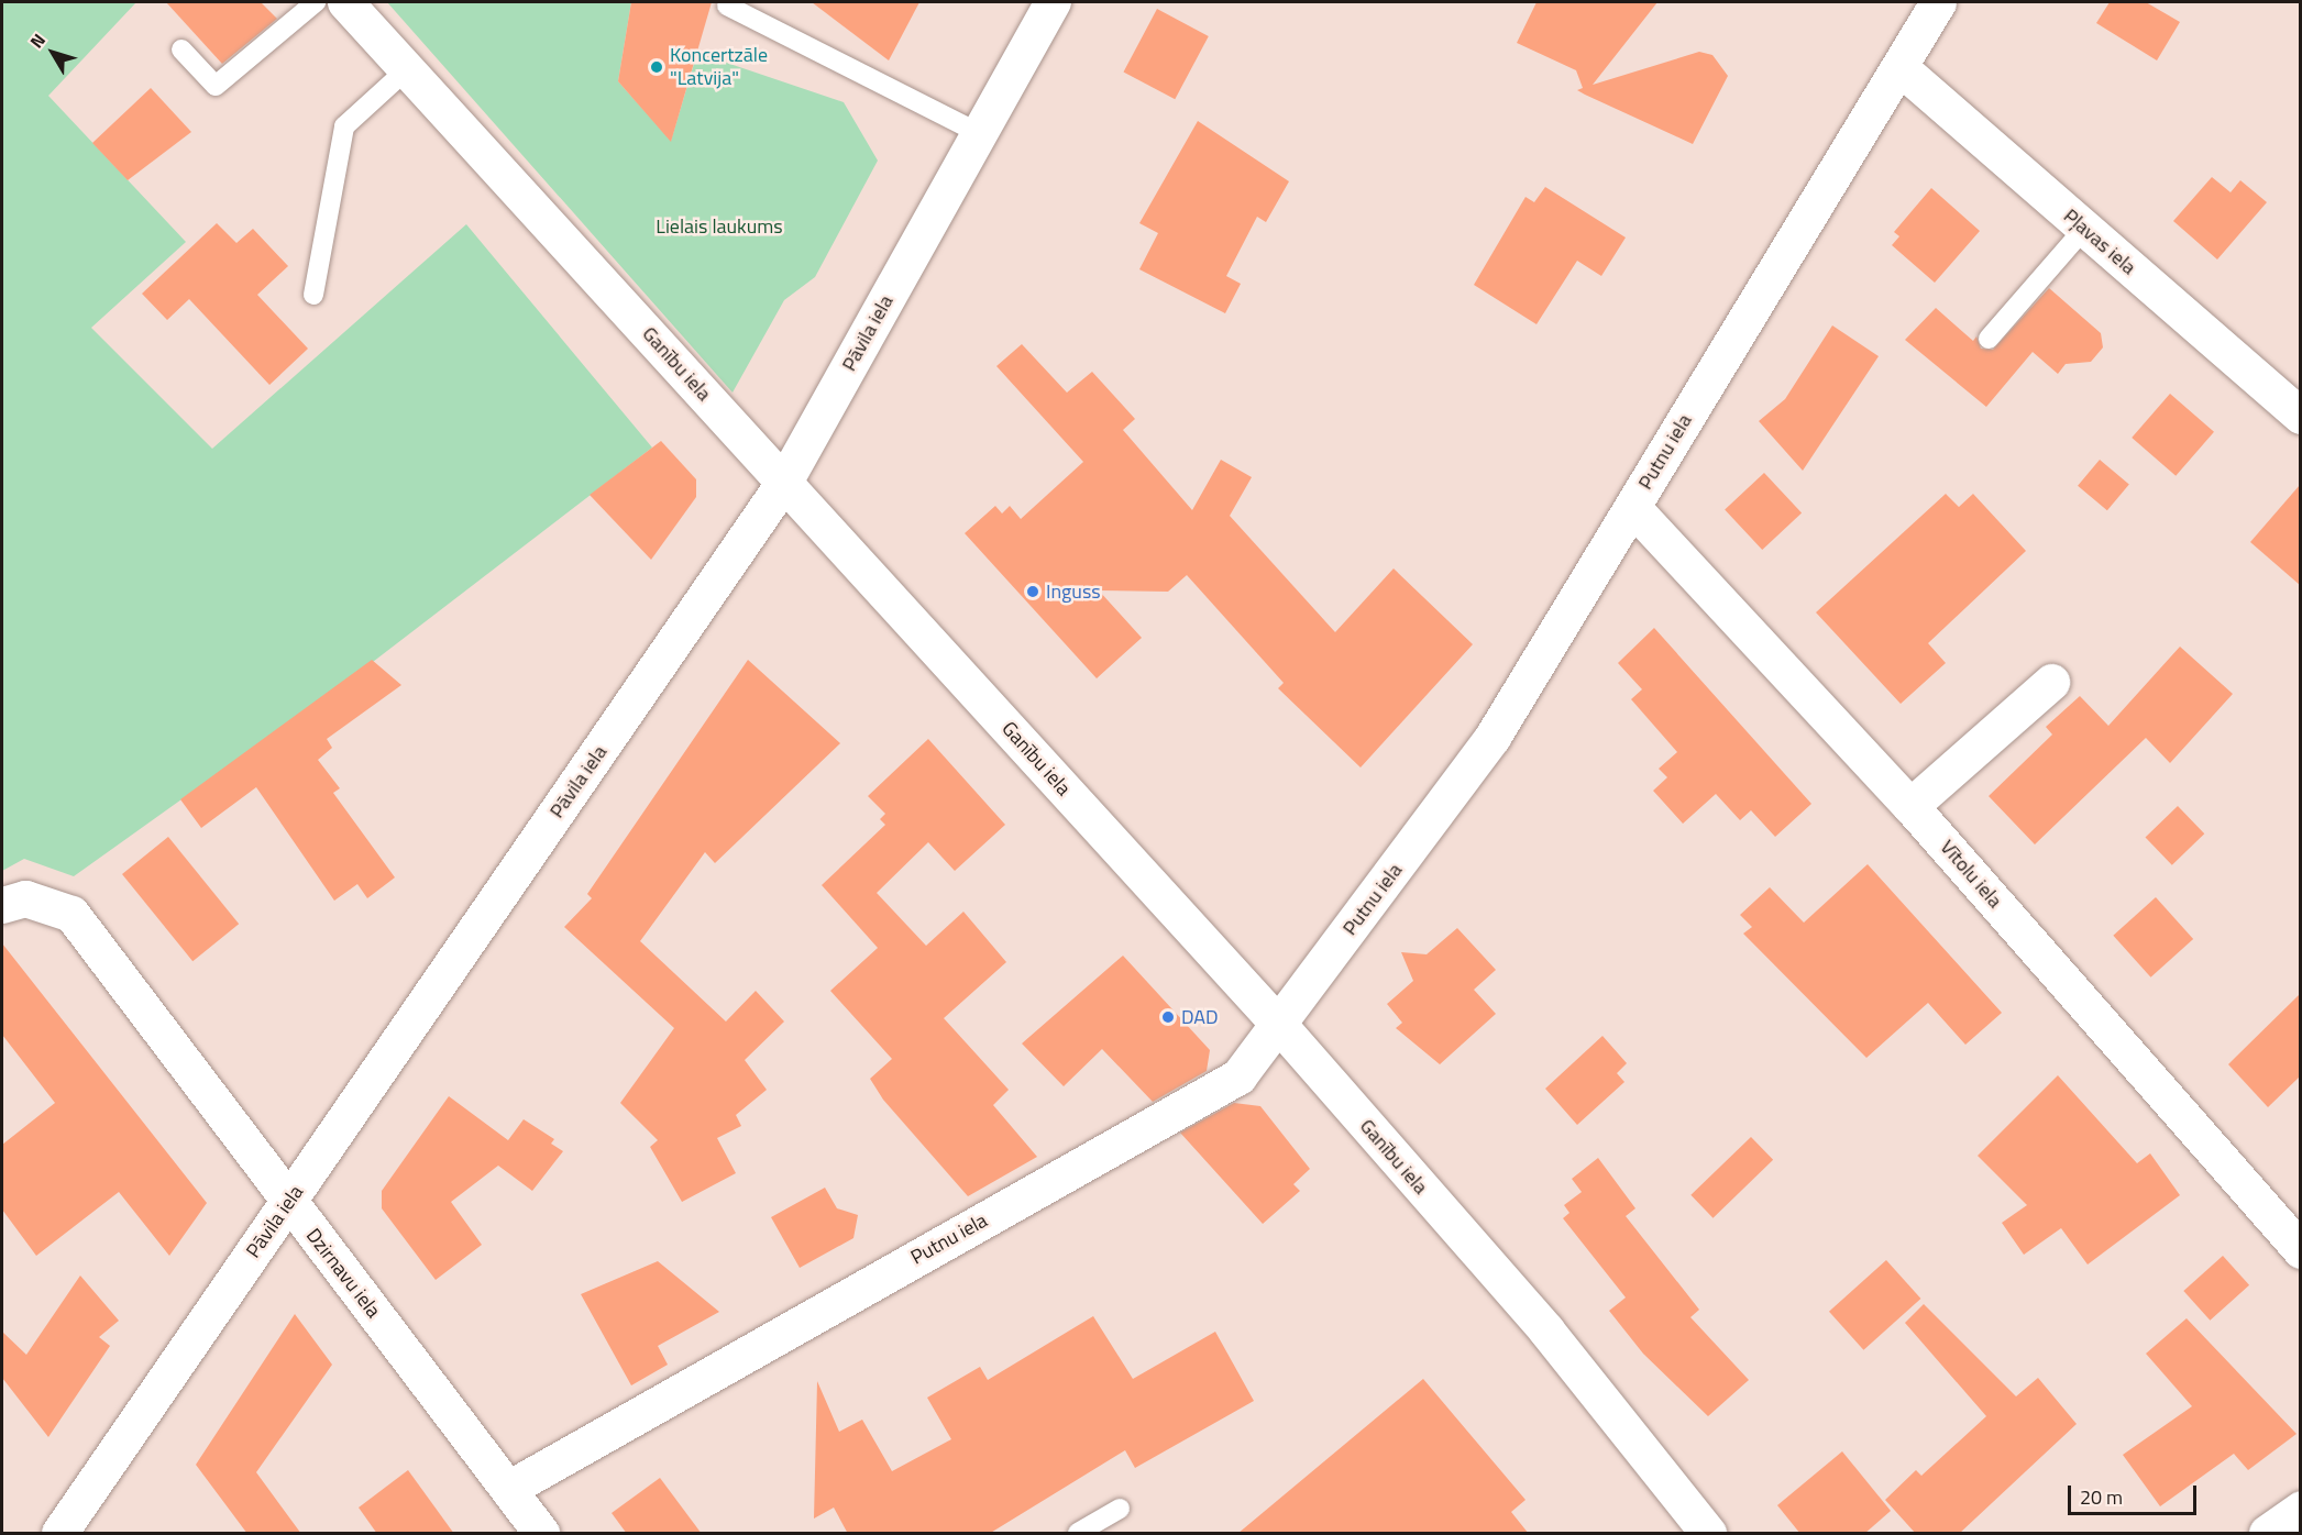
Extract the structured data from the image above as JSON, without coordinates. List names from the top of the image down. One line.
{"streets":{"street":["Pļavas iela","Pāvila iela","Ganību iela","Putnu iela","Vītolu iela","Dzirnavu iela"]},"crossings":[["Pļavas iela","Putnu iela"],["Pāvila iela","Ganību iela"],["Pāvila iela","Dzirnavu iela"],["Ganību iela","Putnu iela"],["Putnu iela","Vītolu iela"],["Putnu iela","Dzirnavu iela"]],"parks":["Lielais laukums"],"places":["Koncertzāle \"Latvija\"","Inguss","DAD"],"scale_bar":"20 m","north":"top left"}
